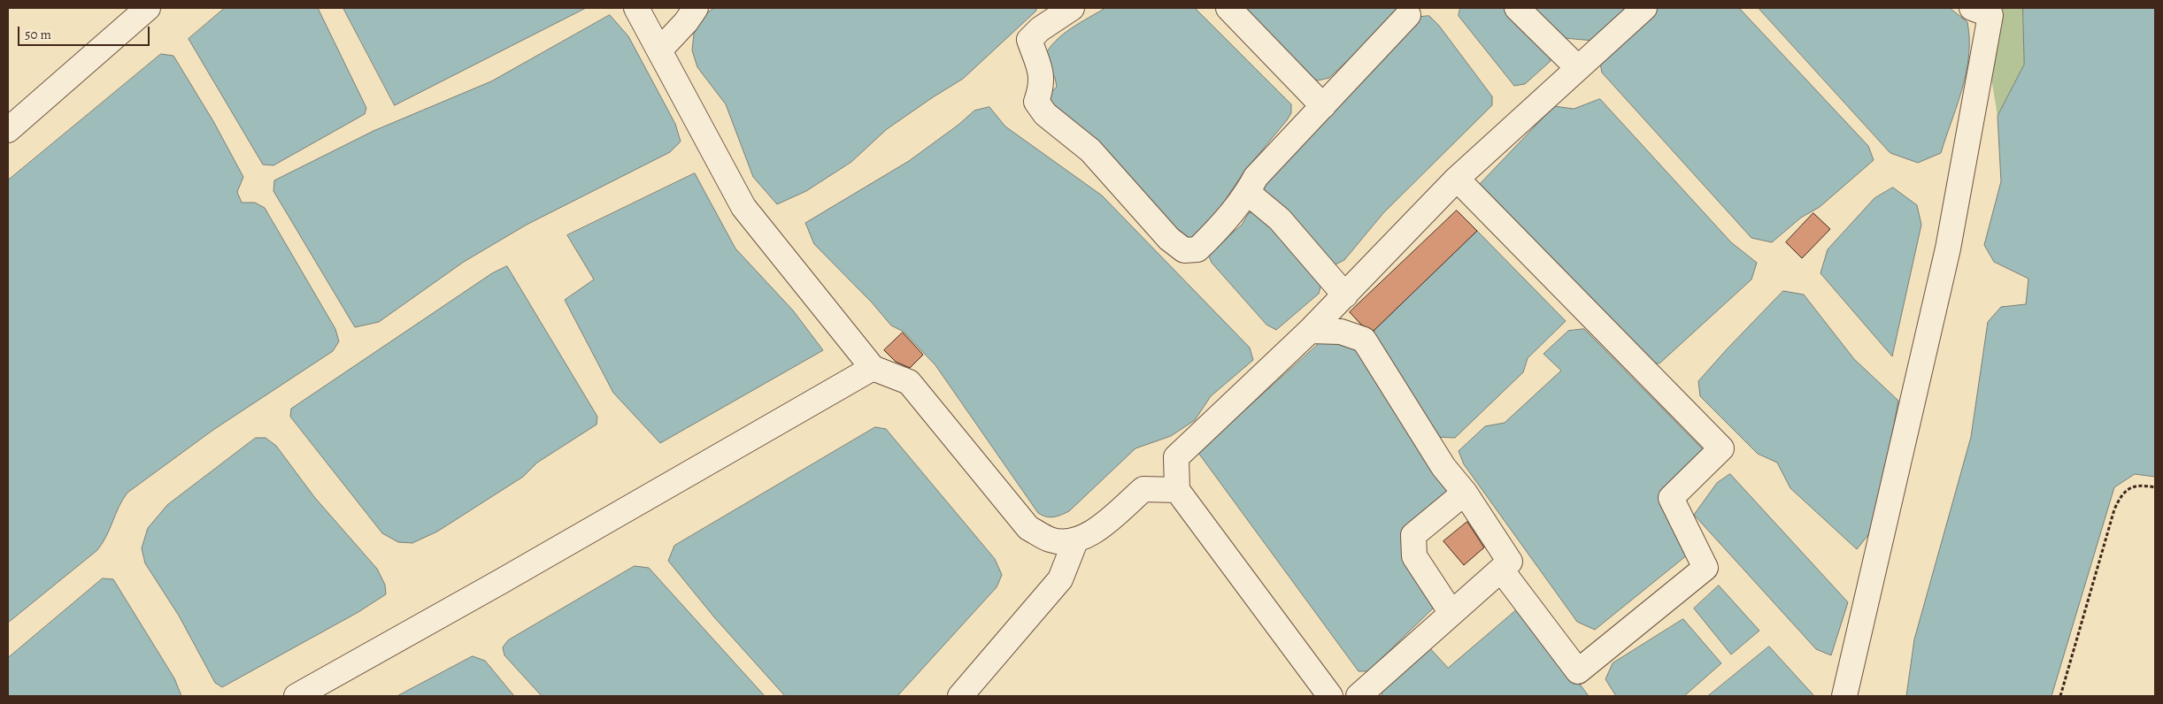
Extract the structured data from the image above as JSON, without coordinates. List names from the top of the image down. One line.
{"scale_bar":"50 m"}
